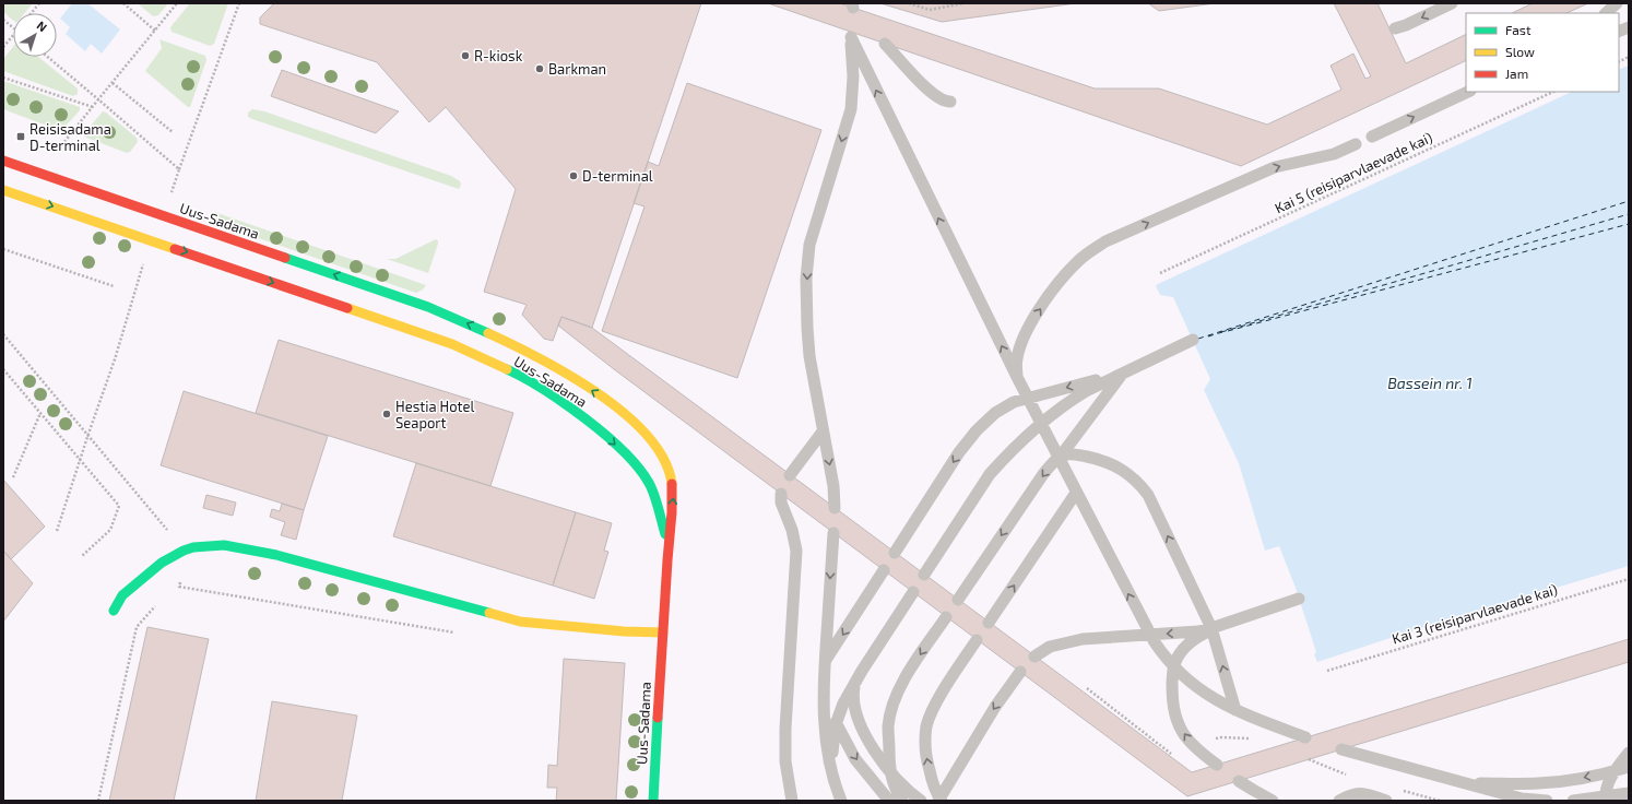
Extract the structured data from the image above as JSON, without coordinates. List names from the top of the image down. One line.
{"streets":{"street":["Uus-Sadama"],"path":["Kai 5 (reisiparvlaevade kai)","Kai 3 (reisiparvlaevade kai)"]},"water":["Bassein nr. 1"],"places":{"other":["R-kiosk","Barkman","D-terminal","Hestia Hotel Seaport"],"transit":["Reisisadama D-terminal"]},"legend":["Fast","Slow","Jam"],"north":"top right"}
